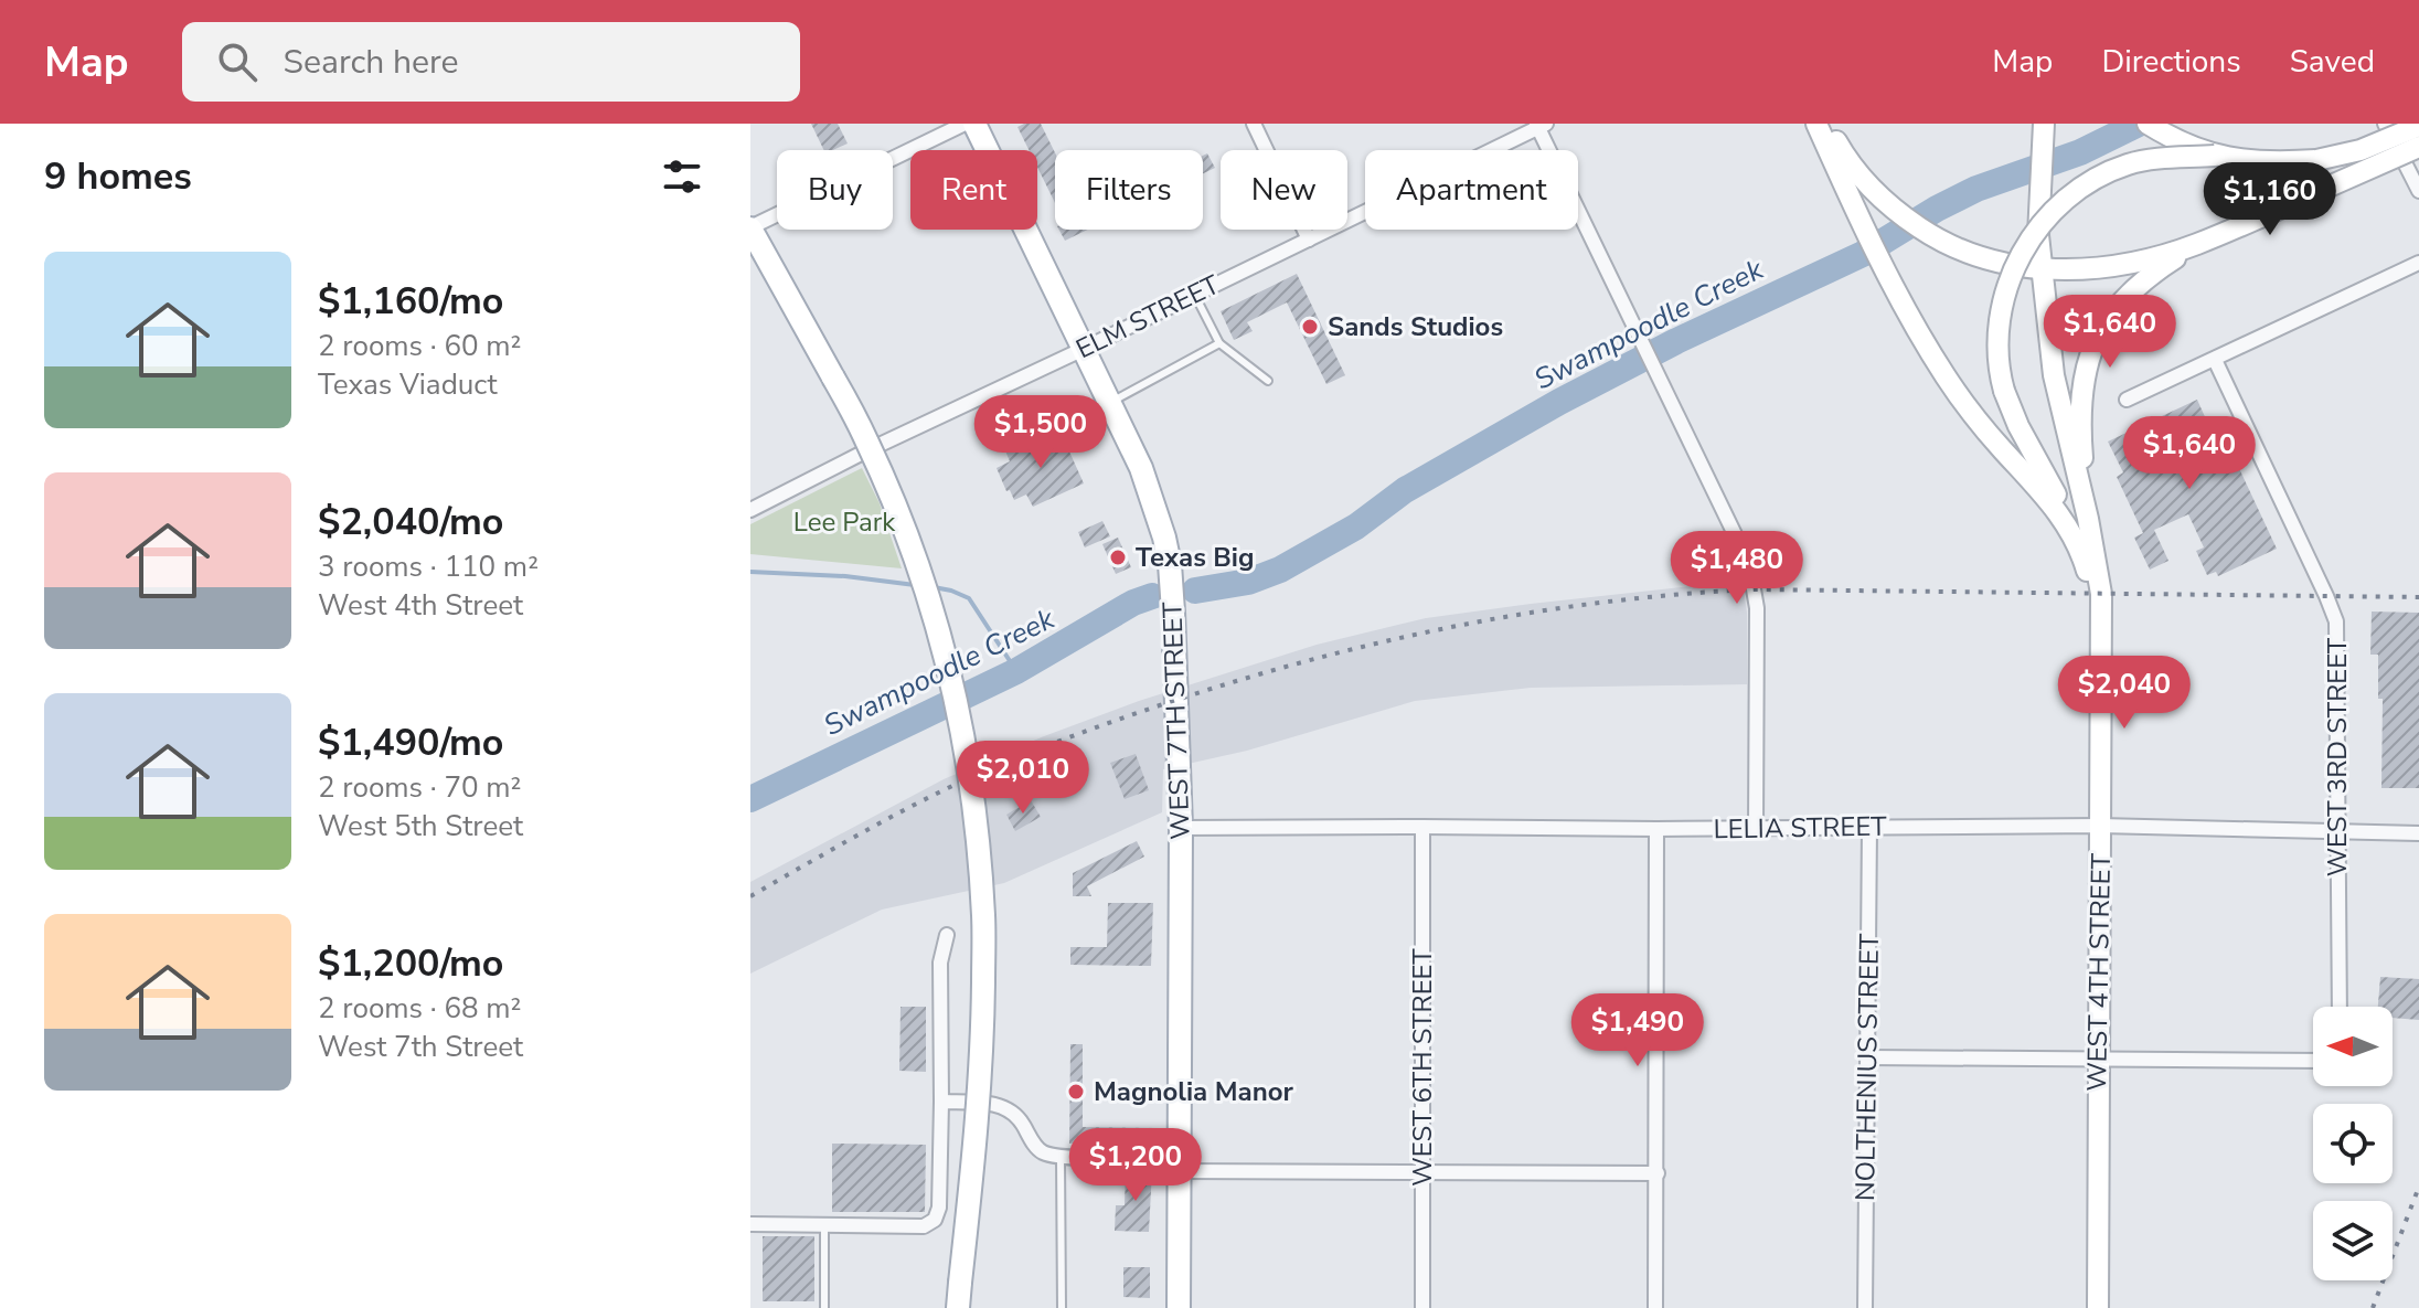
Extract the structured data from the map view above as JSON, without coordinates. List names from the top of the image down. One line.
{"streets":{"main road":["WEST 7TH STREET","WEST 4TH STREET"],"street":["ELM STREET","WEST 3RD STREET","LELIA STREET","WEST 6TH STREET","NOLTHENIUS STREET"]},"crossings":[["ELM STREET","WEST 7TH STREET"],["WEST 7TH STREET","LELIA STREET"],["WEST 3RD STREET","LELIA STREET"],["LELIA STREET","WEST 4TH STREET"],["LELIA STREET","WEST 6TH STREET"],["LELIA STREET","NOLTHENIUS STREET"]],"water":["Swampoodle Creek"],"parks":["Lee Park"],"places":["Sands Studios","Texas Big","Magnolia Manor"],"north":"left","page":{"header":"Map","search":"Search here","nav":["Map","Directions","Saved"],"heading":"9 homes","chip":["Buy","Rent","Filters","New","Apartment"],"price":["$1,160","$1,640","$1,500","$1,640","$1,480","$2,040","$2,010","$1,490","$1,200"],"list":[{"name":"$1,160/mo","note":"2 rooms · 60 m² · Texas Viaduct"},{"name":"$2,040/mo","note":"3 rooms · 110 m² · West 4th Street"},{"name":"$1,490/mo","note":"2 rooms · 70 m² · West 5th Street"},{"name":"$1,200/mo","note":"2 rooms · 68 m² · West 7th Street"}]}}
